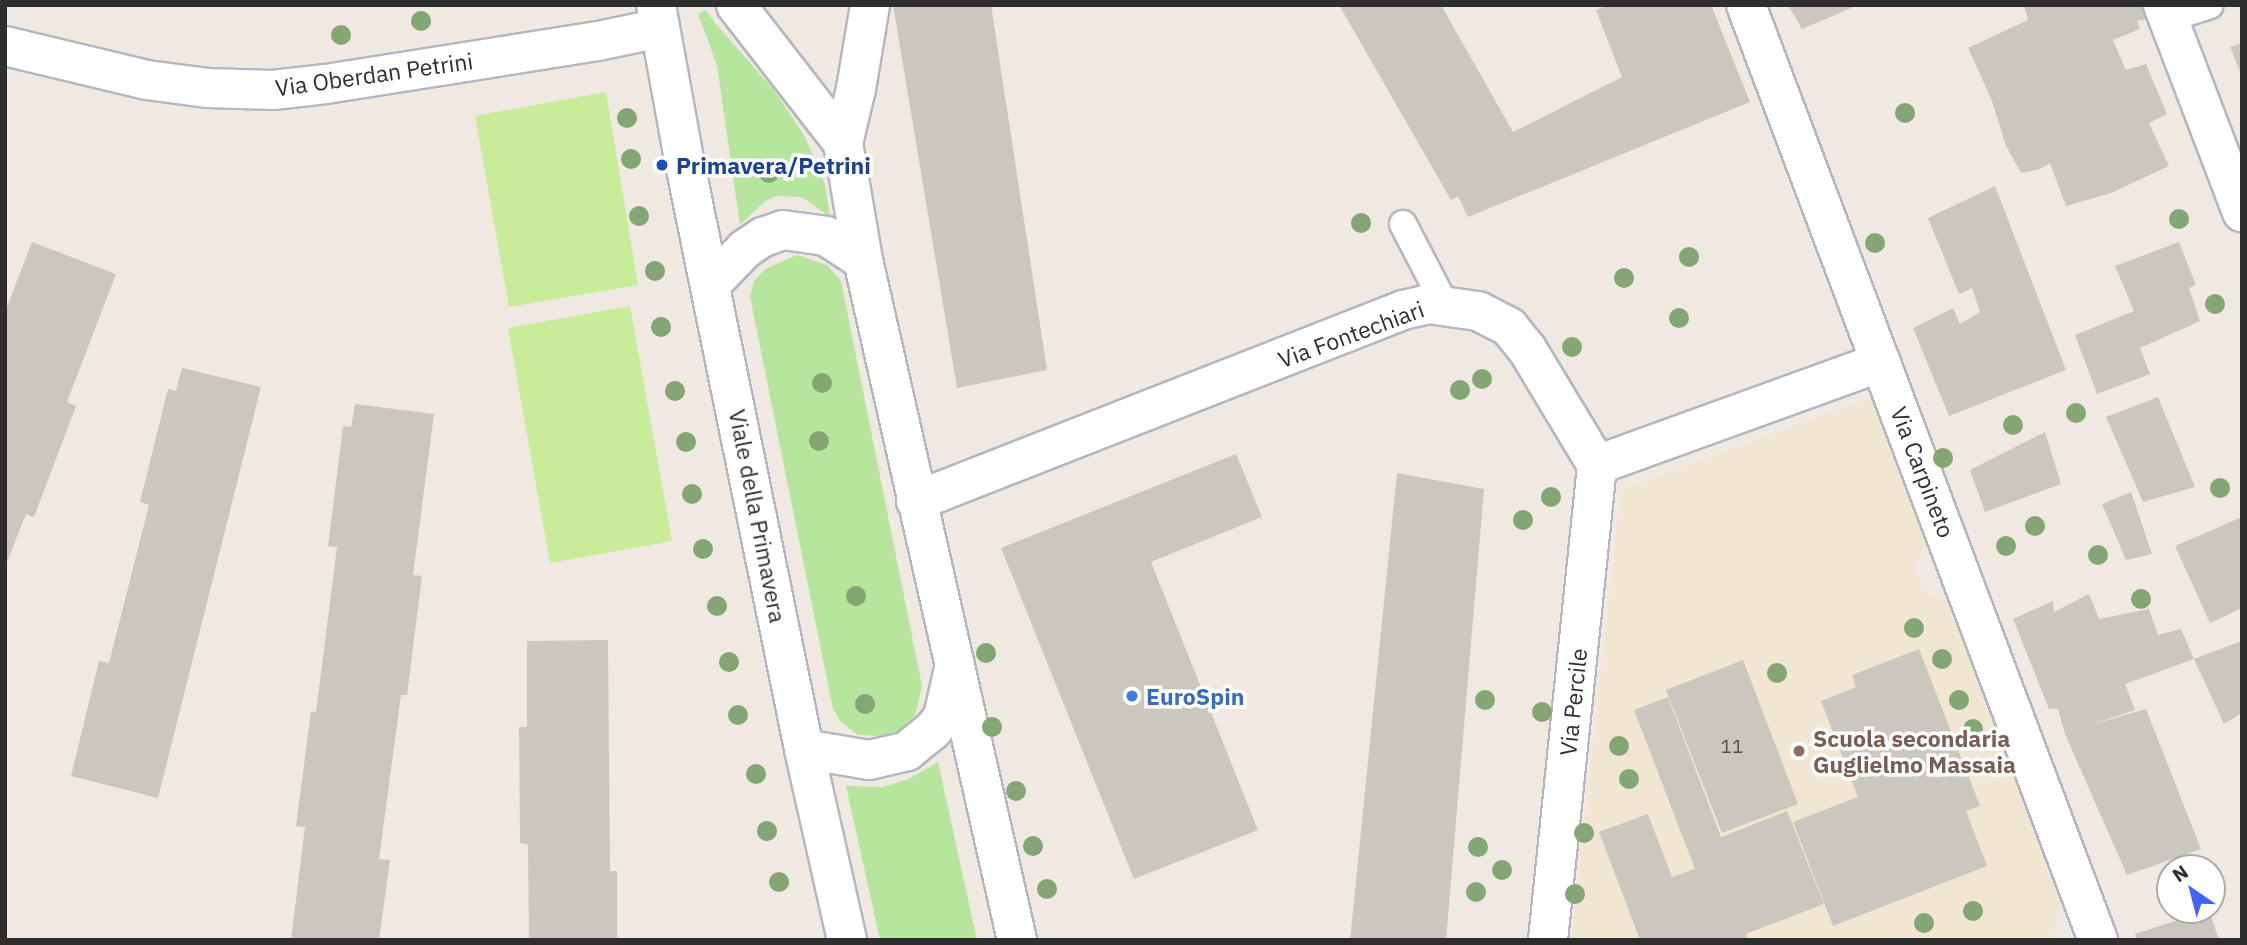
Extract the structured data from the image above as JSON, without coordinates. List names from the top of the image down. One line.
{"streets":{"street":["Via Oberdan Petrini","Via Fontechiari","Via Carpineto","Viale della Primavera","Via Percile"]},"crossings":[["Via Oberdan Petrini","Viale della Primavera"],["Via Fontechiari","Via Percile"]],"places":["Primavera/Petrini","EuroSpin","Scuola secondaria Guglielmo Massaia"],"house_numbers":["11"],"north":"top left"}
